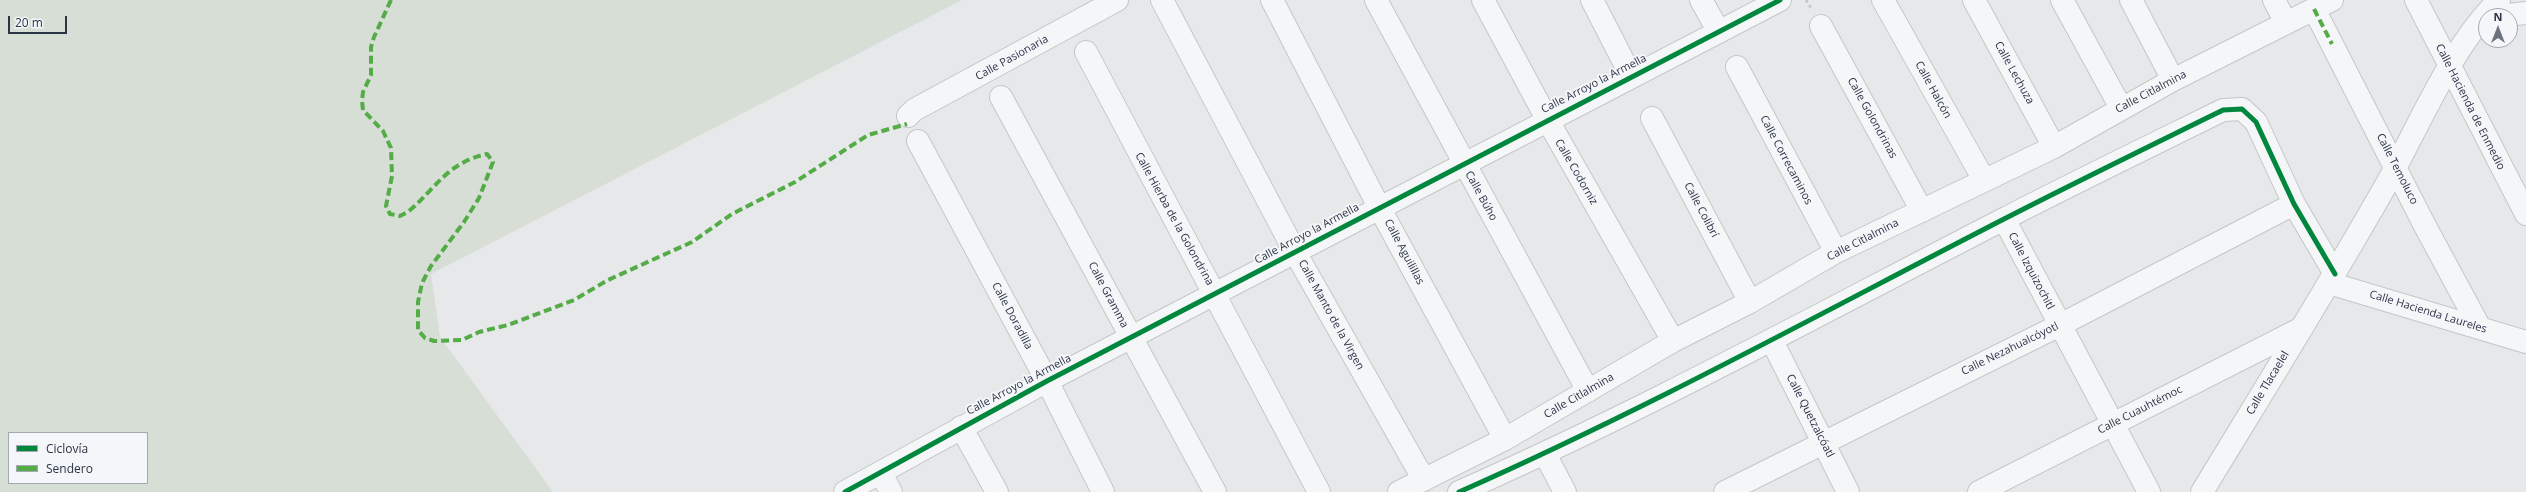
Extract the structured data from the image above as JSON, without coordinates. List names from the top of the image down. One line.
{"streets":{"street":["Calle Pasionaria","Calle Lechuza","Calle Arroyo la Armella","Calle Halcón","Calle Citlalmina","Calle Hacienda de Enmedio","Calle Golondrinas","Calle Correcaminos","Calle Temoluco","Calle Codorniz","Calle Búho","Calle Colibrí","Calle Hierba de la Golondrina","Calle Aguilillas","Calle Izquizochitl","Calle Gramma","Calle Hacienda Laureles","Calle Manto de la Virgen","Calle Doradilla","Calle Nezahualcóyotl","Calle Tlacaelel","Calle Cuauhtémoc","Calle Quetzalcóatl"]},"crossings":[["Calle Lechuza","Calle Citlalmina"],["Calle Arroyo la Armella","Calle Codorniz"],["Calle Arroyo la Armella","Calle Búho"],["Calle Arroyo la Armella","Calle Hierba de la Golondrina"],["Calle Arroyo la Armella","Calle Aguilillas"],["Calle Arroyo la Armella","Calle Gramma"],["Calle Arroyo la Armella","Calle Manto de la Virgen"],["Calle Arroyo la Armella","Calle Doradilla"],["Calle Halcón","Calle Citlalmina"],["Calle Citlalmina","Calle Golondrinas"],["Calle Citlalmina","Calle Correcaminos"],["Calle Citlalmina","Calle Temoluco"],["Calle Citlalmina","Calle Codorniz"],["Calle Citlalmina","Calle Búho"],["Calle Citlalmina","Calle Colibrí"],["Calle Citlalmina","Calle Aguilillas"],["Calle Citlalmina","Calle Manto de la Virgen"],["Calle Hacienda de Enmedio","Calle Tlacaelel"],["Calle Temoluco","Calle Hacienda Laureles"],["Calle Temoluco","Calle Tlacaelel"],["Calle Izquizochitl","Calle Nezahualcóyotl"],["Calle Izquizochitl","Calle Cuauhtémoc"],["Calle Hacienda Laureles","Calle Tlacaelel"],["Calle Nezahualcóyotl","Calle Quetzalcóatl"],["Calle Tlacaelel","Calle Cuauhtémoc"]],"legend":["Ciclovía","Sendero"],"scale_bar":"20 m","north":"top"}
